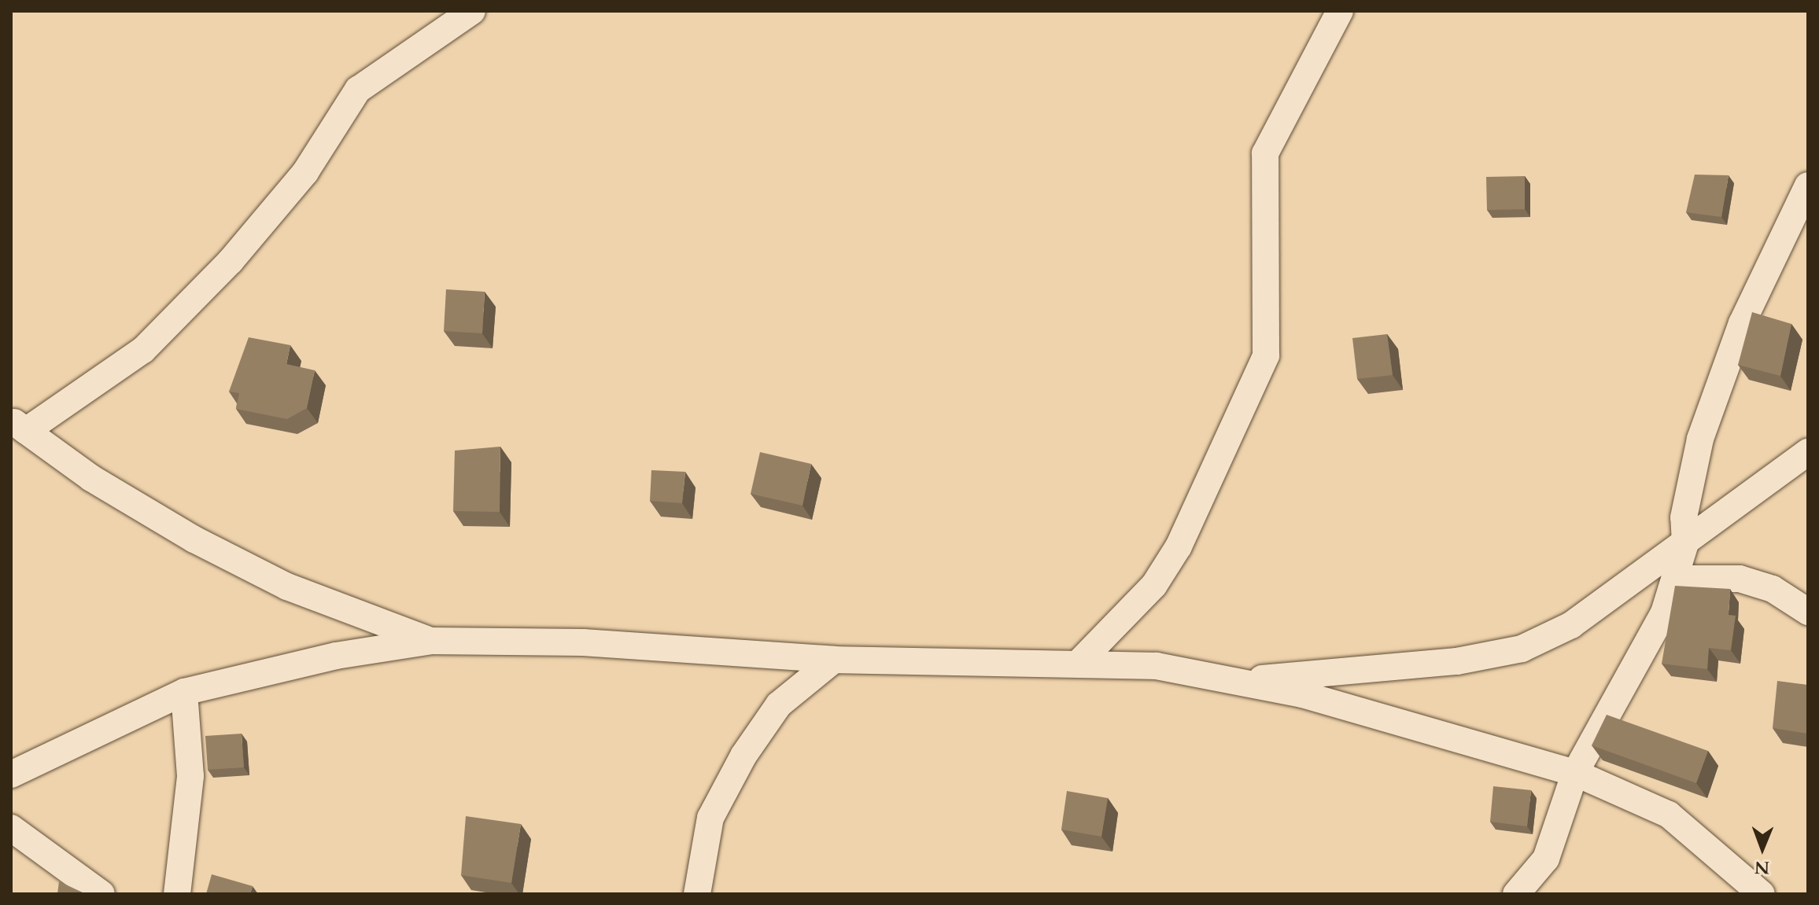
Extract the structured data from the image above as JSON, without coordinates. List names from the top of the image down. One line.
{"north":"bottom"}
